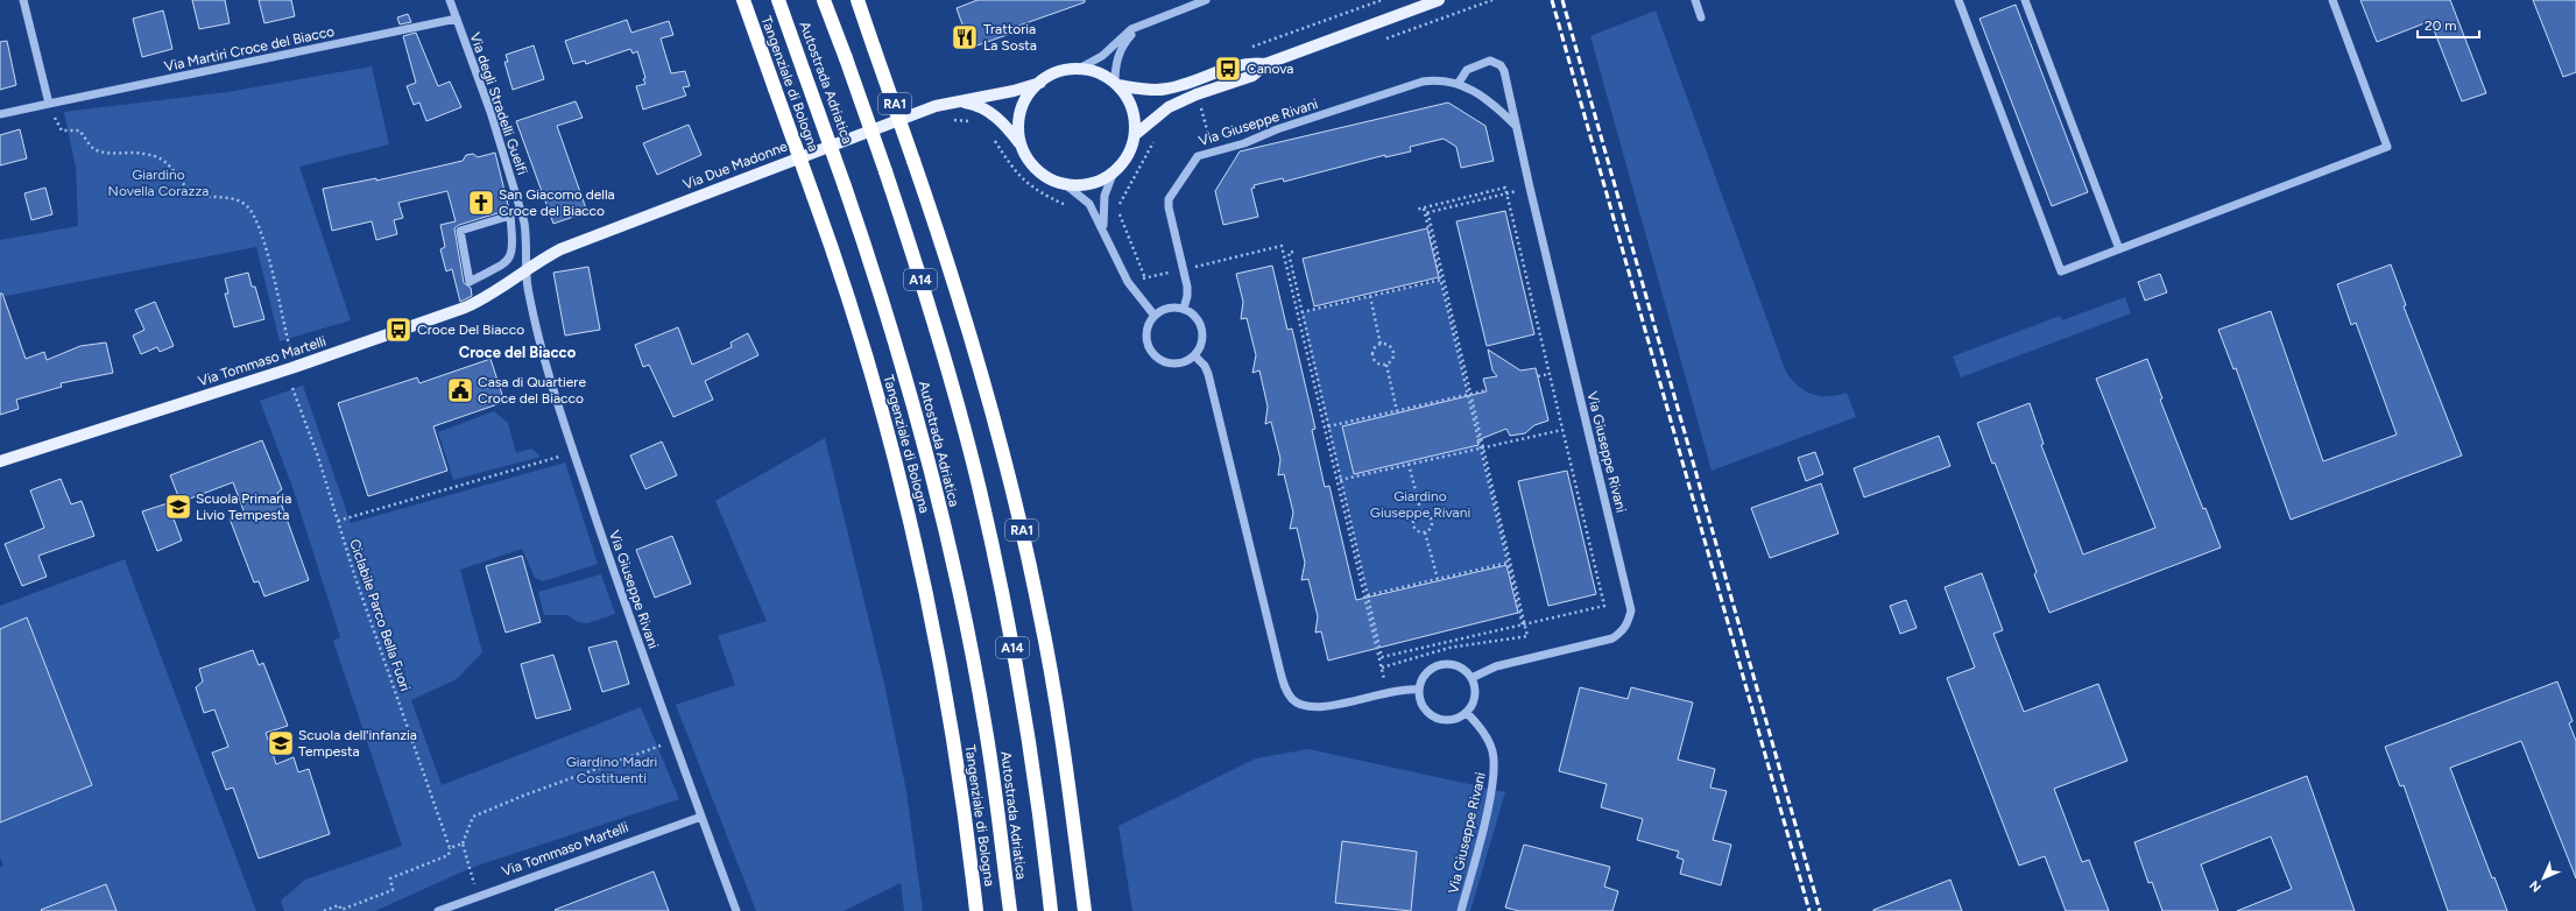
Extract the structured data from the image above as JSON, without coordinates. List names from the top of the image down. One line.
{"streets":{"highway":["Autostrada Adriatica","Tangenziale di Bologna","RA1","A14"],"main road":["Via Due Madonne","Via Tommaso Martelli"],"street":["Via Martiri Croce del Biacco","Via degli Stradelli Guelfi","Via Giuseppe Rivani"],"path":["Ciclabile Parco Bella Fuori"]},"crossings":[["Via Martiri Croce del Biacco","Via degli Stradelli Guelfi"],["Via degli Stradelli Guelfi","Via Giuseppe Rivani"],["Via degli Stradelli Guelfi","Via Due Madonne"],["Via degli Stradelli Guelfi","Via Tommaso Martelli"],["Via Giuseppe Rivani","Via Due Madonne"],["Via Giuseppe Rivani","Via Tommaso Martelli"],["Via Due Madonne","Via Tommaso Martelli"]],"districts":["Croce del Biacco"],"parks":["Giardino Novella Corazza","Giardino Giuseppe Rivani","Giardino Madri Costituenti"],"places":{"restaurant":["Trattoria La Sosta"],"bus stop":["Canova","Croce Del Biacco"],"church":["San Giacomo della Croce del Biacco"],"public building":["Casa di Quartiere Croce del Biacco"],"school or university":["Scuola Primaria Livio Tempesta","Scuola dell'infanzia Tempesta"]},"scale_bar":"20 m","north":"bottom left"}
